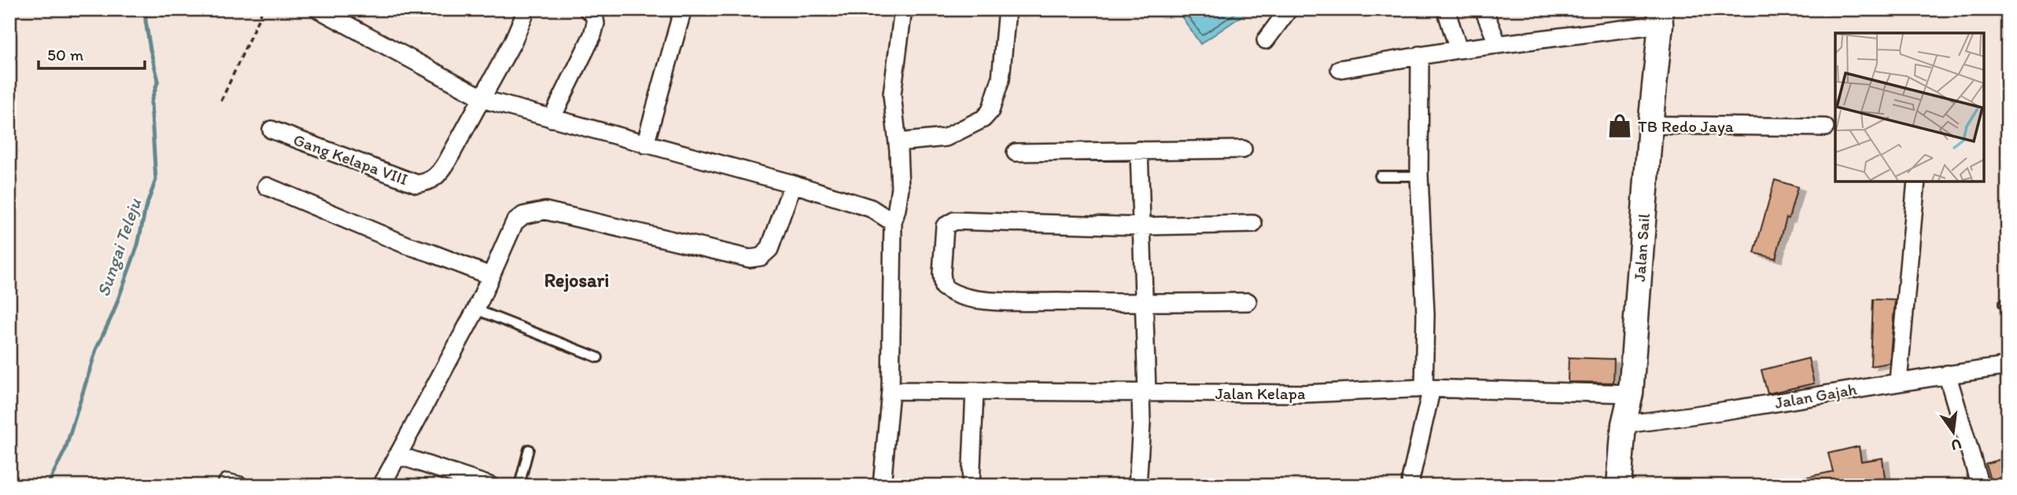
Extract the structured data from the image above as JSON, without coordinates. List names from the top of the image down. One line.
{"streets":{"street":["Gang Kelapa VIII","Jalan Sail","Jalan Kelapa","Jalan Gajah"]},"crossings":[["Jalan Sail","Jalan Kelapa"],["Jalan Sail","Jalan Gajah"]],"districts":["Rejosari"],"water":["Sungai Teleju"],"places":{"shop":["TB Redo Jaya"]},"scale_bar":"50 m","north":"bottom"}
